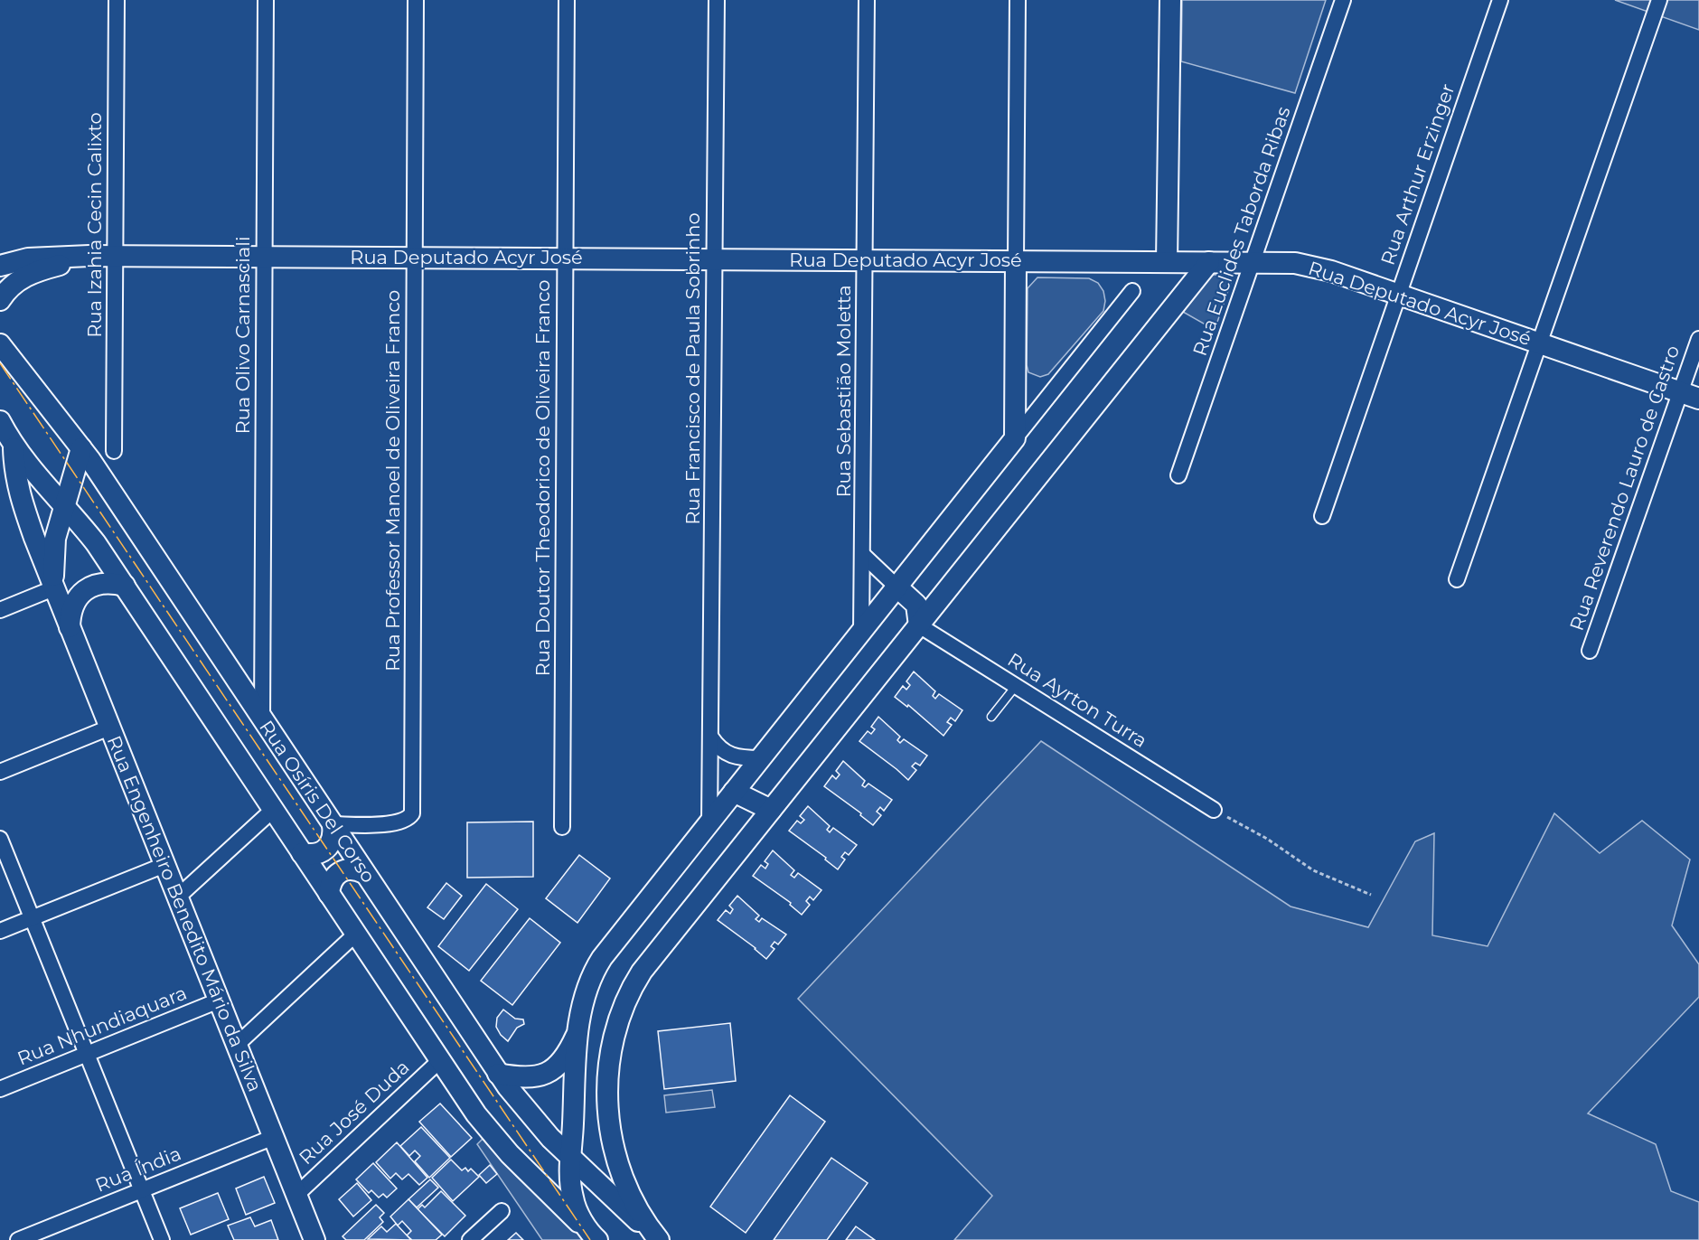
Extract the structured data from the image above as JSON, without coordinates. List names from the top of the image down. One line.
{"streets":{"street":["Rua Arthur Erzinger","Rua Izahia Cecin Calixto","Rua Euclides Taborda Ribas","Rua Deputado Acyr José","Rua Olivo Carnasciali","Rua Francisco de Paula Sobrinho","Rua Sebastião Moletta","Rua Doutor Theodorico de Oliveira Franco","Rua Professor Manoel de Oliveira Franco","Rua Reverendo Lauro de Castro","Rua Ayrton Turra","Rua Osíris Del Corso","Rua Engenheiro Benedito Mário da Silva","Rua Nhundiaquara","Rua José Duda","Rua Índia"]},"crossings":[["Rua Arthur Erzinger","Rua Deputado Acyr José"],["Rua Izahia Cecin Calixto","Rua Deputado Acyr José"],["Rua Euclides Taborda Ribas","Rua Deputado Acyr José"],["Rua Deputado Acyr José","Rua Olivo Carnasciali"],["Rua Deputado Acyr José","Rua Francisco de Paula Sobrinho"],["Rua Deputado Acyr José","Rua Sebastião Moletta"],["Rua Deputado Acyr José","Rua Doutor Theodorico de Oliveira Franco"],["Rua Deputado Acyr José","Rua Professor Manoel de Oliveira Franco"],["Rua Deputado Acyr José","Rua Reverendo Lauro de Castro"],["Rua Olivo Carnasciali","Rua Osíris Del Corso"],["Rua Professor Manoel de Oliveira Franco","Rua Osíris Del Corso"],["Rua Osíris Del Corso","Rua Engenheiro Benedito Mário da Silva"],["Rua Engenheiro Benedito Mário da Silva","Rua Nhundiaquara"],["Rua Engenheiro Benedito Mário da Silva","Rua José Duda"],["Rua Engenheiro Benedito Mário da Silva","Rua Índia"]]}
